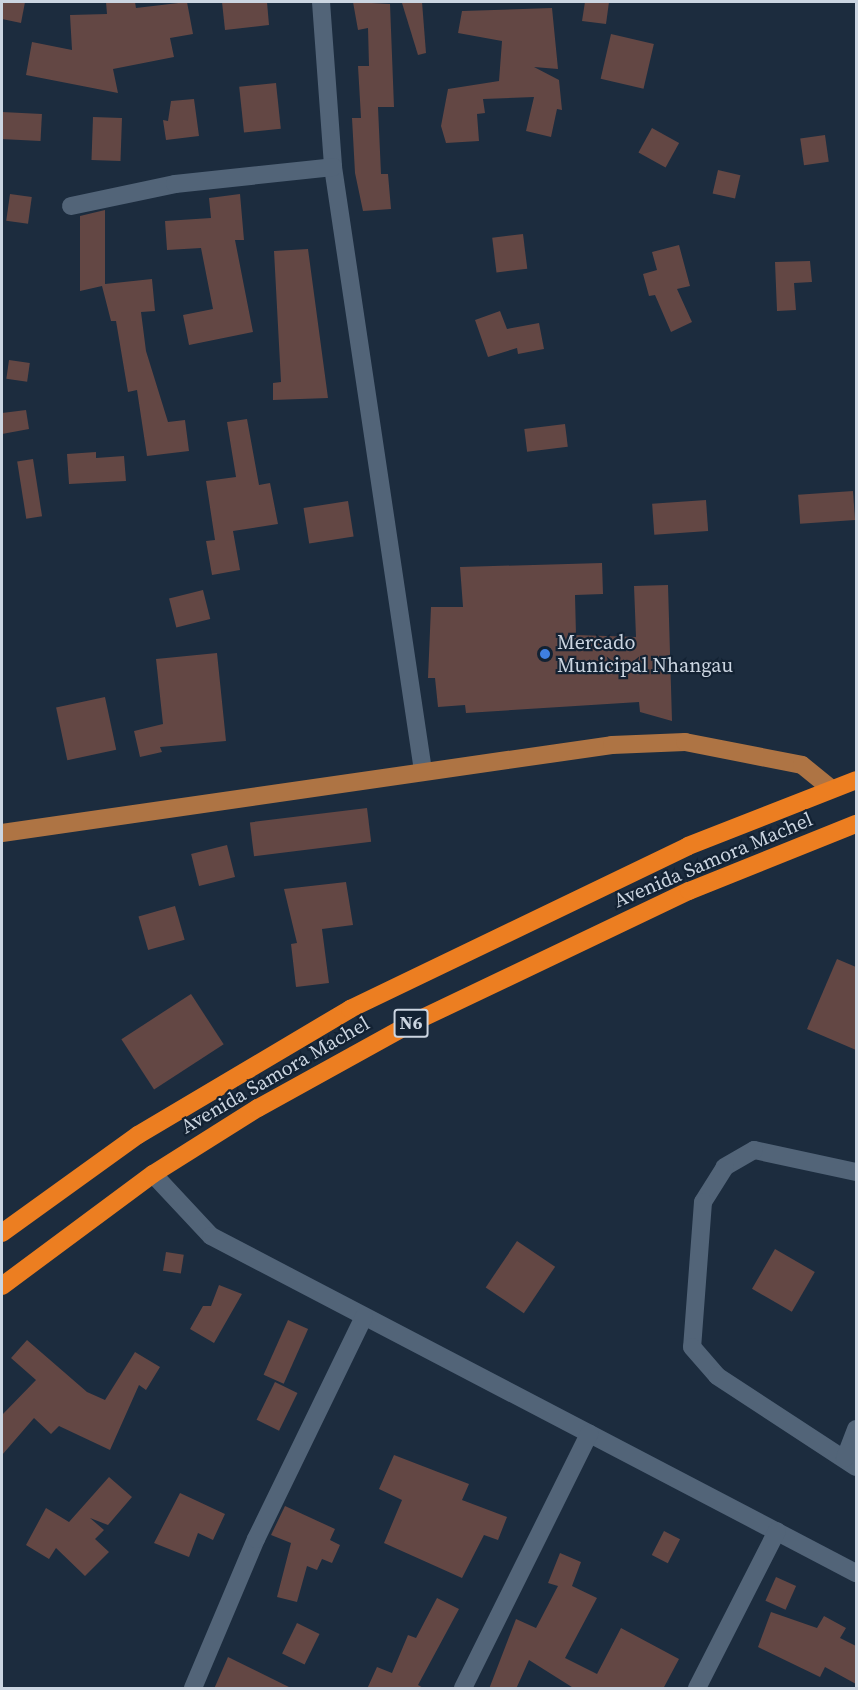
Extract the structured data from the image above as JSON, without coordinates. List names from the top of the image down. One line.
{"streets":{"highway":["Avenida Samora Machel","N6"]},"places":["Mercado Municipal Nhangau"]}
